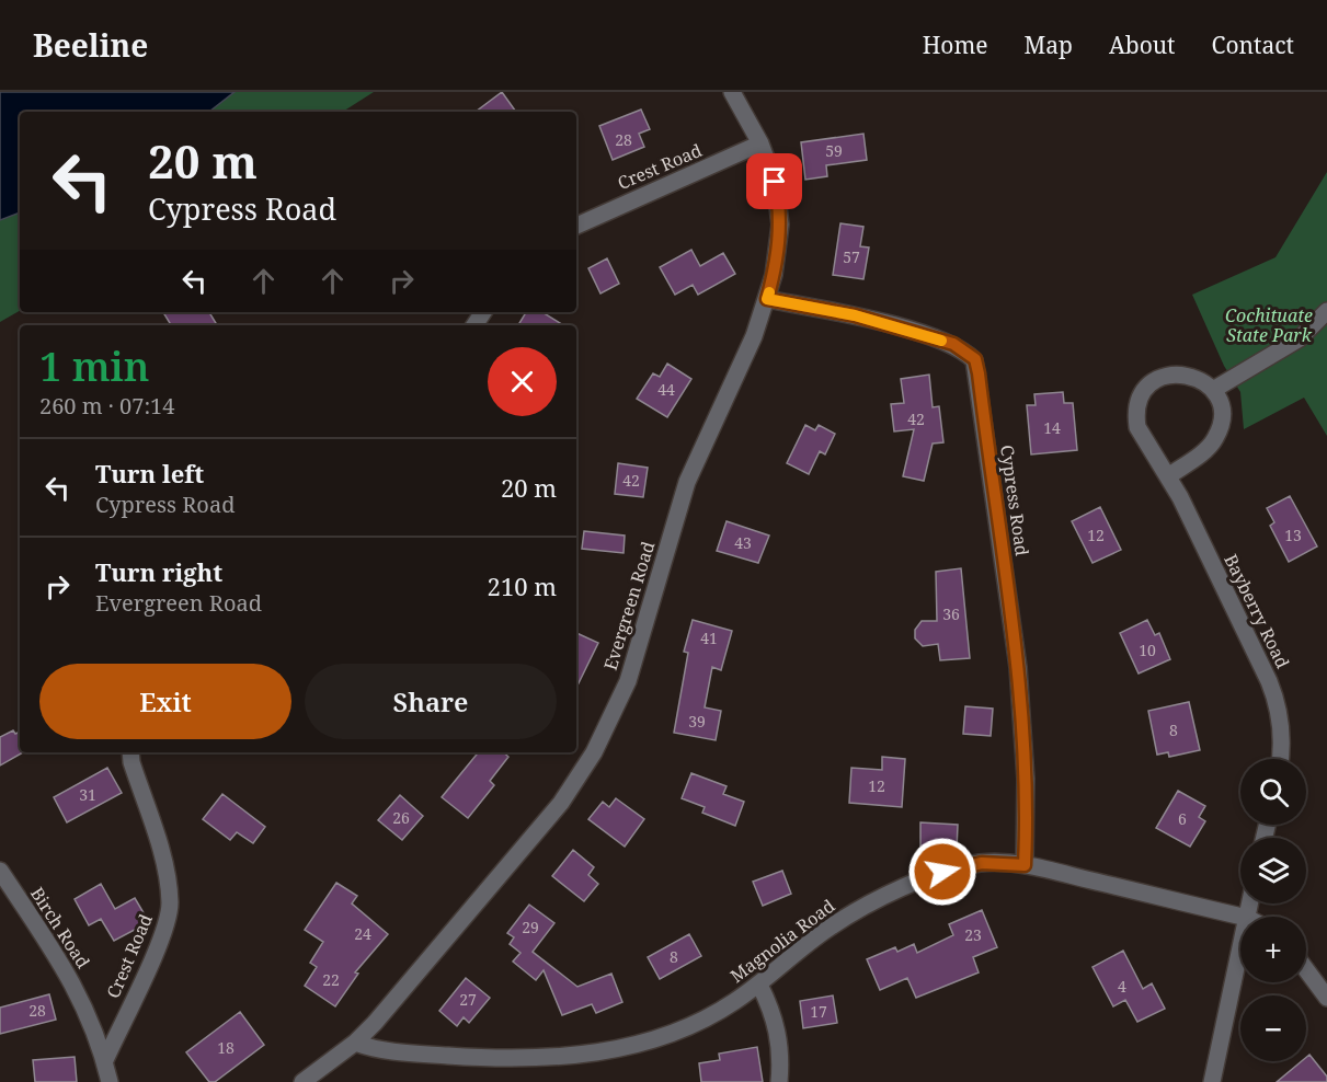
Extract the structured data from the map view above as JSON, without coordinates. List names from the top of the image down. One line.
{"streets":{"street":["Crest Road","Cypress Road","Evergreen Road","Bayberry Road","Birch Road","Magnolia Road"]},"crossings":[["Crest Road","Evergreen Road"],["Crest Road","Birch Road"],["Cypress Road","Evergreen Road"],["Cypress Road","Magnolia Road"],["Evergreen Road","Magnolia Road"]],"parks":["Cochituate State Park"],"house_numbers":["28","59","57","44","42","14","42","12","13","43","36","41","10","39","8","12","31","26","6","29","24","23","8","22","4","27","28","17","18"],"page":{"header":"Beeline","nav":["Home","Map","About","Contact"],"turn":["20 m","Cypress Road"],"heading":["1 min","260 m · 07:14"],"list":[{"name":"Turn left","note":"Cypress Road","value":"20 m"},{"name":"Turn right","note":"Evergreen Road","value":"210 m"}],"buttons":["Exit","Share"],"map_buttons":["+","−"]}}
